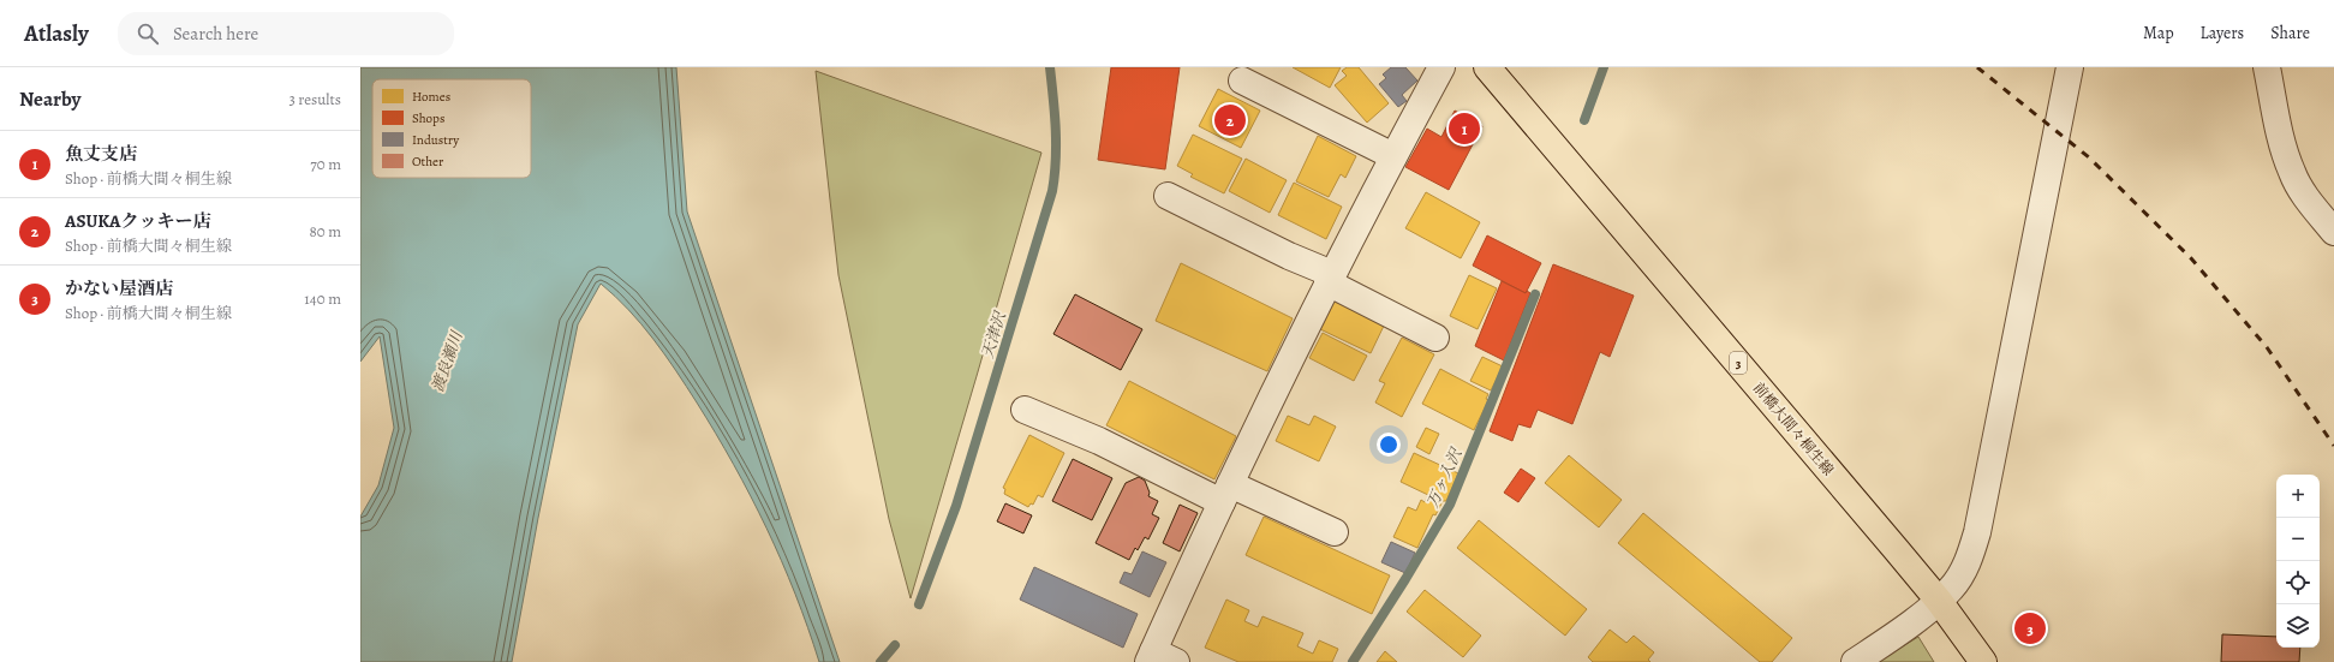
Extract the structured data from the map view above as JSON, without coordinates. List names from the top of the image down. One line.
{"streets":{"main road":["3","前橋大間々桐生線"]},"water":["天津沢","渡良瀬川","万ヶ入沢"],"legend":["Homes","Shops","Industry","Other"],"page":{"header":"Atlasly","search":"Search here","nav":["Map","Layers","Share"],"heading":["Nearby","3 results"],"pins":["2","1","3"],"list":[{"mark":"1","name":"魚丈支店","note":"Shop · 前橋大間々桐生線","value":"70 m"},{"mark":"2","name":"ASUKAクッキー店","note":"Shop · 前橋大間々桐生線","value":"80 m"},{"mark":"3","name":"かない屋酒店","note":"Shop · 前橋大間々桐生線","value":"140 m"}],"map_buttons":["+","−"]}}
